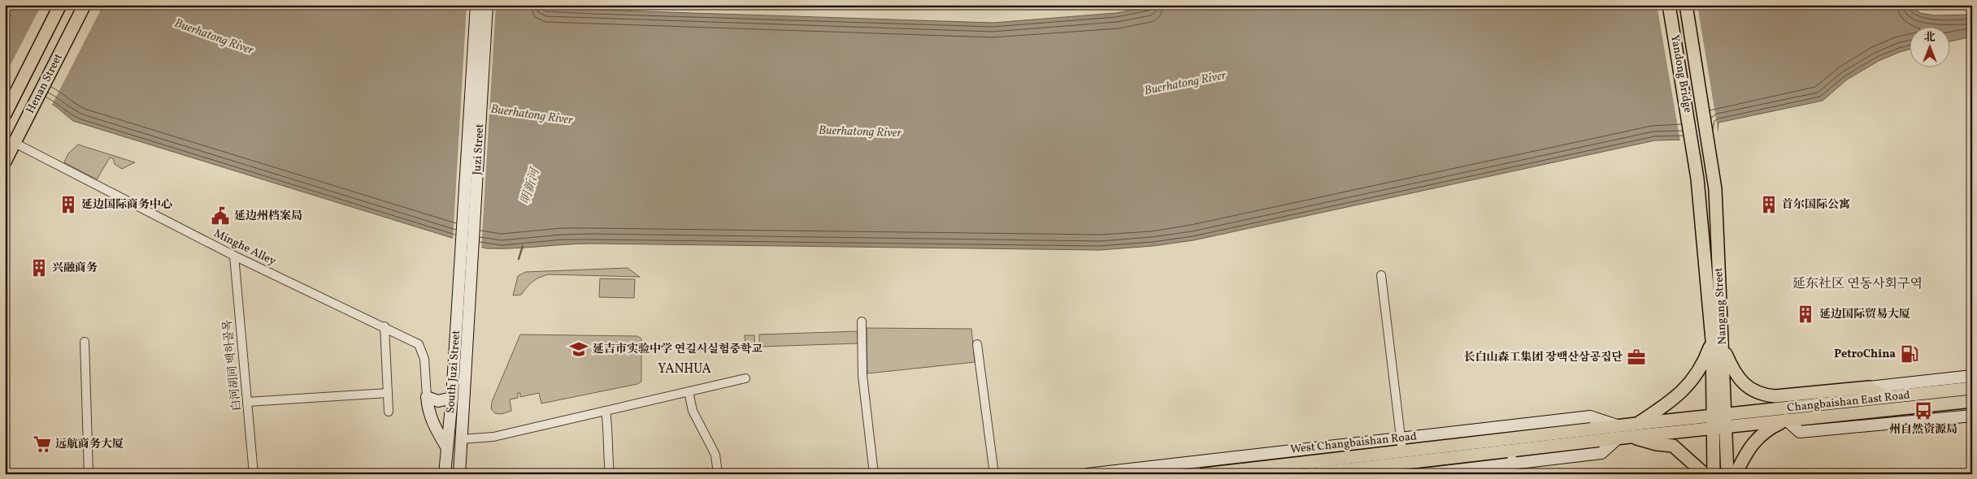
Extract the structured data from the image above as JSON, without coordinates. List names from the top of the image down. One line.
{"streets":{"main road":["Yandong Bridge","Henan Street","Nangang Street","Changbaishan East Road","West Changbaishan Road"],"street":["Juzi Street","Minghe Alley","白河胡同 백하골목","South Juzi Street"]},"crossings":[["Yandong Bridge","Nangang Street"],["Henan Street","Minghe Alley"],["Juzi Street","South Juzi Street"],["Minghe Alley","白河胡同 백하골목"],["Nangang Street","Changbaishan East Road"],["Nangang Street","West Changbaishan Road"]],"districts":["延东社区 연동사회구역","YANHUA"],"water":["Buerhatong River","明新河"],"places":{"building":["延边国际商务中心","首尔国际公寓","兴融商务","延边国际贸易大厦"],"public building":["延边州档案局"],"school or university":["延吉市实验中学 연길시실험중학교"],"fuel station":["PetroChina"],"office":["长白山森工集团 장백산삼공집단"],"bus stop":["州自然资源局"],"supermarket":["远航商务大厦"]},"north":"top"}
